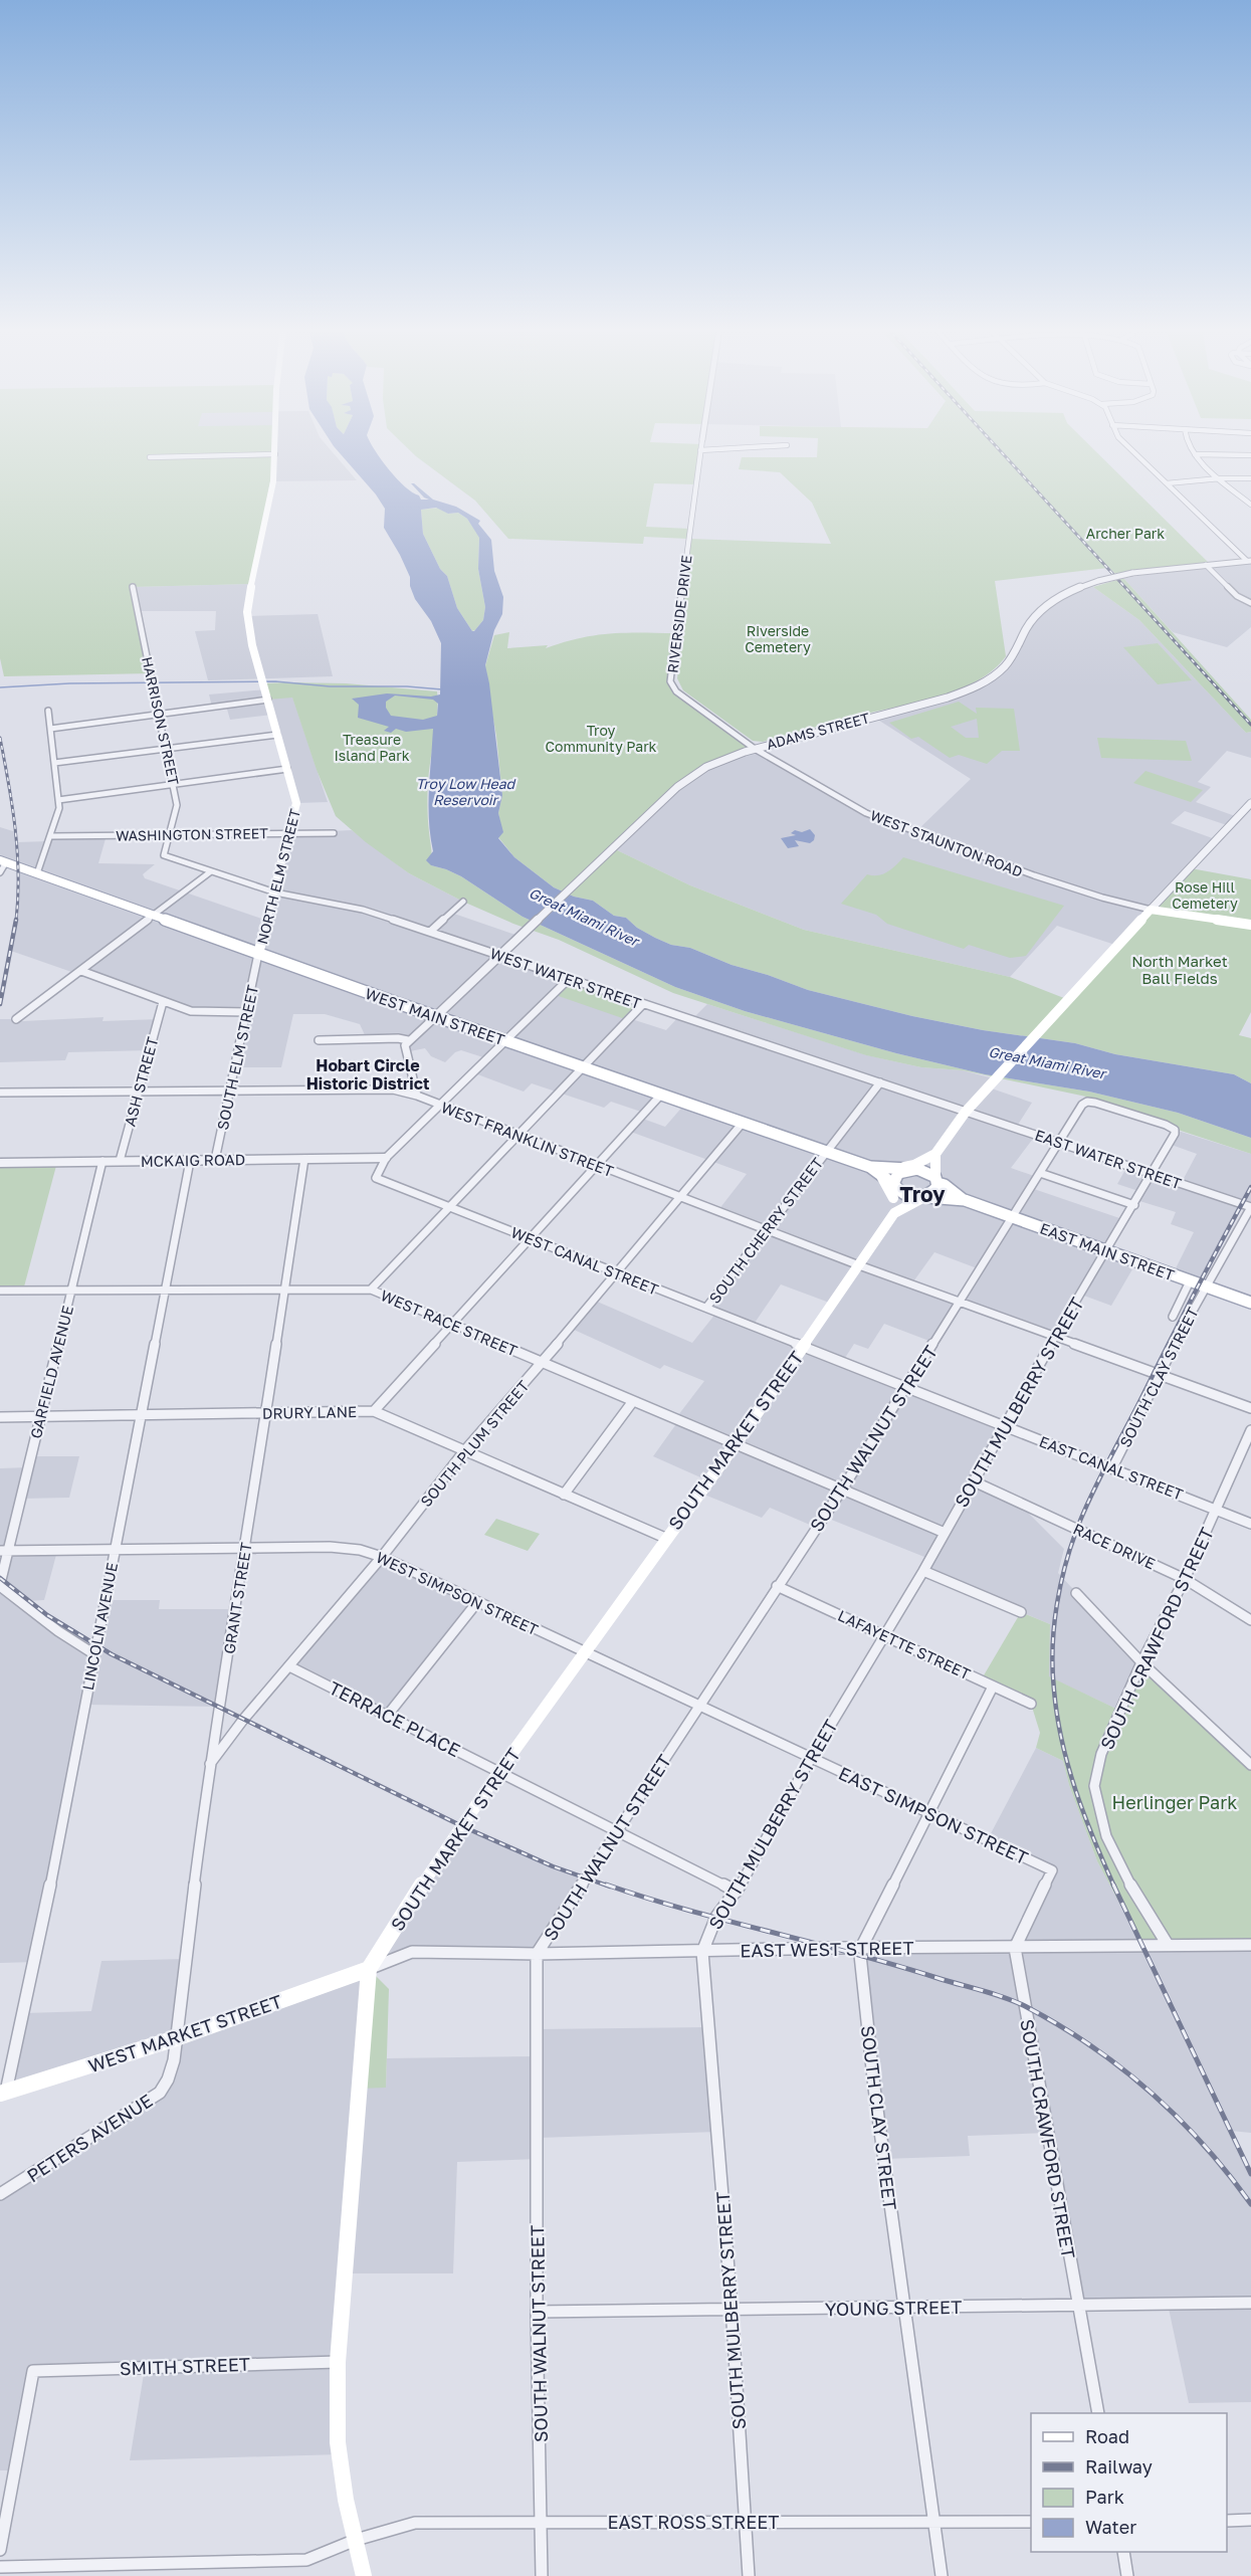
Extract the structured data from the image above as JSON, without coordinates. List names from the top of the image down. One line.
{"streets":{"main road":["NORTH ELM STREET","WEST MAIN STREET","EAST MAIN STREET","SOUTH MARKET STREET","WEST MARKET STREET"],"street":["RIVERSIDE DRIVE","HARRISON STREET","ADAMS STREET","WASHINGTON STREET","WEST STAUNTON ROAD","WEST WATER STREET","SOUTH ELM STREET","ASH STREET","WEST FRANKLIN STREET","EAST WATER STREET","MCKAIG ROAD","SOUTH CHERRY STREET","WEST CANAL STREET","WEST RACE STREET","GARFIELD AVENUE","SOUTH CLAY STREET","SOUTH MULBERRY STREET","DRURY LANE","SOUTH WALNUT STREET","SOUTH PLUM STREET","EAST CANAL STREET","RACE DRIVE","WEST SIMPSON STREET","GRANT STREET","LINCOLN AVENUE","SOUTH CRAWFORD STREET","LAFAYETTE STREET","TERRACE PLACE","EAST SIMPSON STREET","EAST WEST STREET","PETERS AVENUE","YOUNG STREET","SMITH STREET","EAST ROSS STREET"]},"crossings":[["RIVERSIDE DRIVE","ADAMS STREET"],["RIVERSIDE DRIVE","WEST STAUNTON ROAD"],["HARRISON STREET","WASHINGTON STREET"],["HARRISON STREET","WEST WATER STREET"],["ADAMS STREET","WEST STAUNTON ROAD"],["ADAMS STREET","WEST WATER STREET"],["ADAMS STREET","WEST MAIN STREET"],["WASHINGTON STREET","NORTH ELM STREET"],["NORTH ELM STREET","WEST WATER STREET"],["NORTH ELM STREET","WEST MAIN STREET"],["NORTH ELM STREET","SOUTH ELM STREET"],["WEST WATER STREET","EAST WATER STREET"],["WEST WATER STREET","SOUTH CHERRY STREET"],["WEST MAIN STREET","SOUTH ELM STREET"],["WEST MAIN STREET","SOUTH CHERRY STREET"],["WEST MAIN STREET","SOUTH PLUM STREET"],["SOUTH ELM STREET","WEST FRANKLIN STREET"],["SOUTH ELM STREET","MCKAIG ROAD"],["ASH STREET","WEST FRANKLIN STREET"],["ASH STREET","MCKAIG ROAD"],["WEST FRANKLIN STREET","SOUTH CHERRY STREET"],["WEST FRANKLIN STREET","SOUTH CLAY STREET"],["WEST FRANKLIN STREET","SOUTH MULBERRY STREET"],["WEST FRANKLIN STREET","SOUTH WALNUT STREET"],["WEST FRANKLIN STREET","SOUTH MARKET STREET"],["WEST FRANKLIN STREET","SOUTH PLUM STREET"],["EAST WATER STREET","SOUTH CLAY STREET"],["EAST WATER STREET","SOUTH MULBERRY STREET"],["EAST WATER STREET","SOUTH WALNUT STREET"],["MCKAIG ROAD","WEST CANAL STREET"],["MCKAIG ROAD","GARFIELD AVENUE"],["MCKAIG ROAD","GRANT STREET"],["MCKAIG ROAD","LINCOLN AVENUE"],["SOUTH CHERRY STREET","WEST CANAL STREET"],["EAST MAIN STREET","SOUTH CLAY STREET"],["EAST MAIN STREET","SOUTH MULBERRY STREET"],["EAST MAIN STREET","SOUTH WALNUT STREET"],["WEST CANAL STREET","SOUTH MARKET STREET"],["WEST CANAL STREET","SOUTH PLUM STREET"],["WEST CANAL STREET","EAST CANAL STREET"],["WEST RACE STREET","GARFIELD AVENUE"],["WEST RACE STREET","SOUTH MULBERRY STREET"],["WEST RACE STREET","SOUTH WALNUT STREET"],["WEST RACE STREET","SOUTH MARKET STREET"],["WEST RACE STREET","SOUTH PLUM STREET"],["WEST RACE STREET","GRANT STREET"],["WEST RACE STREET","LINCOLN AVENUE"],["GARFIELD AVENUE","DRURY LANE"],["GARFIELD AVENUE","WEST SIMPSON STREET"],["SOUTH CLAY STREET","EAST CANAL STREET"],["SOUTH CLAY STREET","EAST WEST STREET"],["SOUTH CLAY STREET","YOUNG STREET"],["SOUTH CLAY STREET","EAST ROSS STREET"],["SOUTH MULBERRY STREET","SOUTH WALNUT STREET"],["SOUTH MULBERRY STREET","EAST CANAL STREET"],["SOUTH MULBERRY STREET","RACE DRIVE"],["SOUTH MULBERRY STREET","LAFAYETTE STREET"],["SOUTH MULBERRY STREET","TERRACE PLACE"],["SOUTH MULBERRY STREET","EAST SIMPSON STREET"],["SOUTH MULBERRY STREET","EAST WEST STREET"],["SOUTH MULBERRY STREET","YOUNG STREET"],["SOUTH MULBERRY STREET","EAST ROSS STREET"],["DRURY LANE","SOUTH MARKET STREET"],["DRURY LANE","SOUTH PLUM STREET"],["DRURY LANE","GRANT STREET"],["DRURY LANE","LINCOLN AVENUE"],["SOUTH WALNUT STREET","EAST CANAL STREET"],["SOUTH WALNUT STREET","LAFAYETTE STREET"],["SOUTH WALNUT STREET","TERRACE PLACE"],["SOUTH WALNUT STREET","EAST SIMPSON STREET"],["SOUTH WALNUT STREET","EAST WEST STREET"],["SOUTH WALNUT STREET","YOUNG STREET"],["SOUTH WALNUT STREET","EAST ROSS STREET"],["SOUTH MARKET STREET","EAST CANAL STREET"],["SOUTH MARKET STREET","WEST SIMPSON STREET"],["SOUTH MARKET STREET","TERRACE PLACE"],["SOUTH MARKET STREET","EAST SIMPSON STREET"],["SOUTH MARKET STREET","EAST WEST STREET"],["SOUTH MARKET STREET","WEST MARKET STREET"],["SOUTH MARKET STREET","SMITH STREET"],["SOUTH MARKET STREET","EAST ROSS STREET"],["SOUTH PLUM STREET","WEST SIMPSON STREET"],["SOUTH PLUM STREET","GRANT STREET"],["SOUTH PLUM STREET","TERRACE PLACE"],["EAST CANAL STREET","SOUTH CRAWFORD STREET"],["RACE DRIVE","SOUTH CRAWFORD STREET"],["WEST SIMPSON STREET","GRANT STREET"],["WEST SIMPSON STREET","LINCOLN AVENUE"],["WEST SIMPSON STREET","EAST SIMPSON STREET"],["GRANT STREET","WEST MARKET STREET"],["GRANT STREET","PETERS AVENUE"],["LINCOLN AVENUE","WEST MARKET STREET"],["SOUTH CRAWFORD STREET","EAST SIMPSON STREET"],["SOUTH CRAWFORD STREET","EAST WEST STREET"],["SOUTH CRAWFORD STREET","YOUNG STREET"],["EAST SIMPSON STREET","EAST WEST STREET"],["EAST WEST STREET","WEST MARKET STREET"],["WEST MARKET STREET","PETERS AVENUE"]],"districts":["Hobart Circle Historic District","Troy"],"water":["Troy Low Head Reservoir","Great Miami River"],"parks":["Archer Park","Riverside Cemetery","Troy Community Park","Treasure Island Park","Rose Hill Cemetery","North Market Ball Fields","Herlinger Park"],"legend":["Road","Railway","Park","Water"]}
